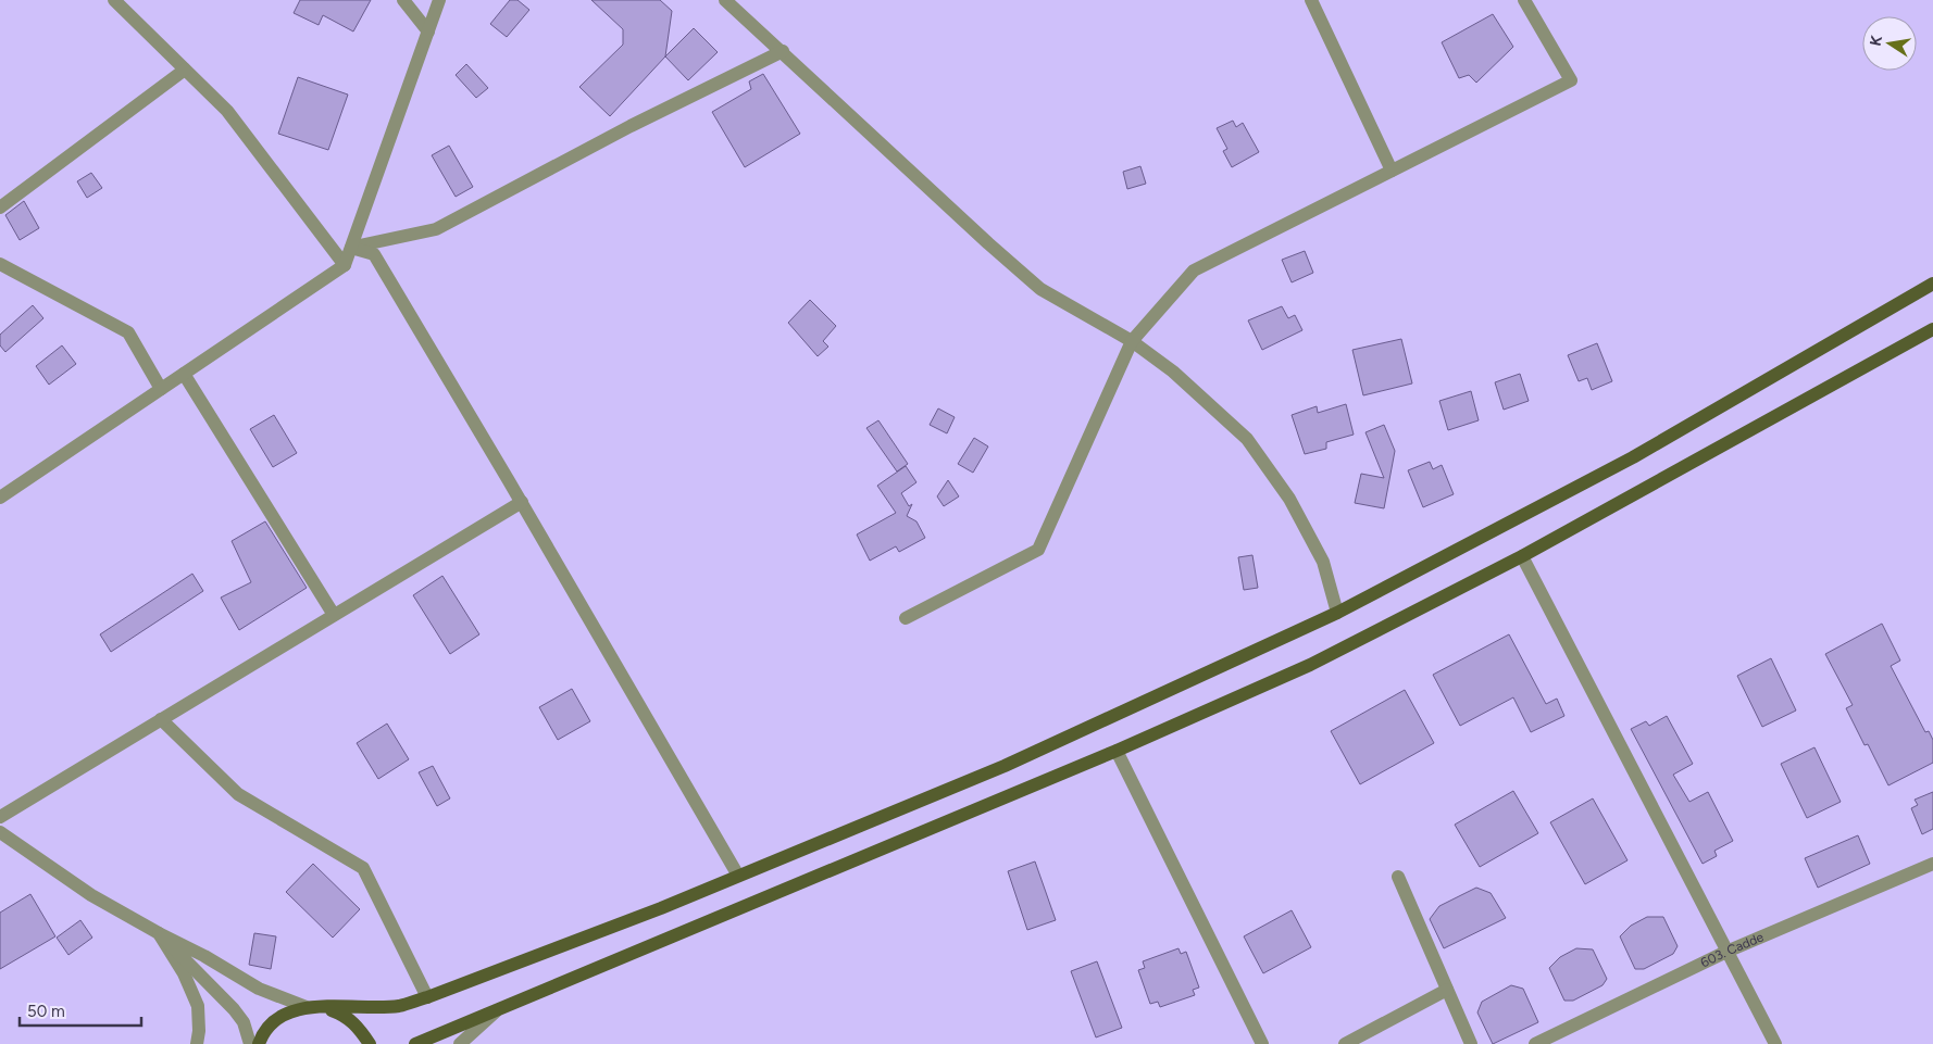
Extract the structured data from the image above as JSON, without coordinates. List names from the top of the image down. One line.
{"streets":{"street":["603. Cadde"]},"scale_bar":"50 m","north":"left"}
